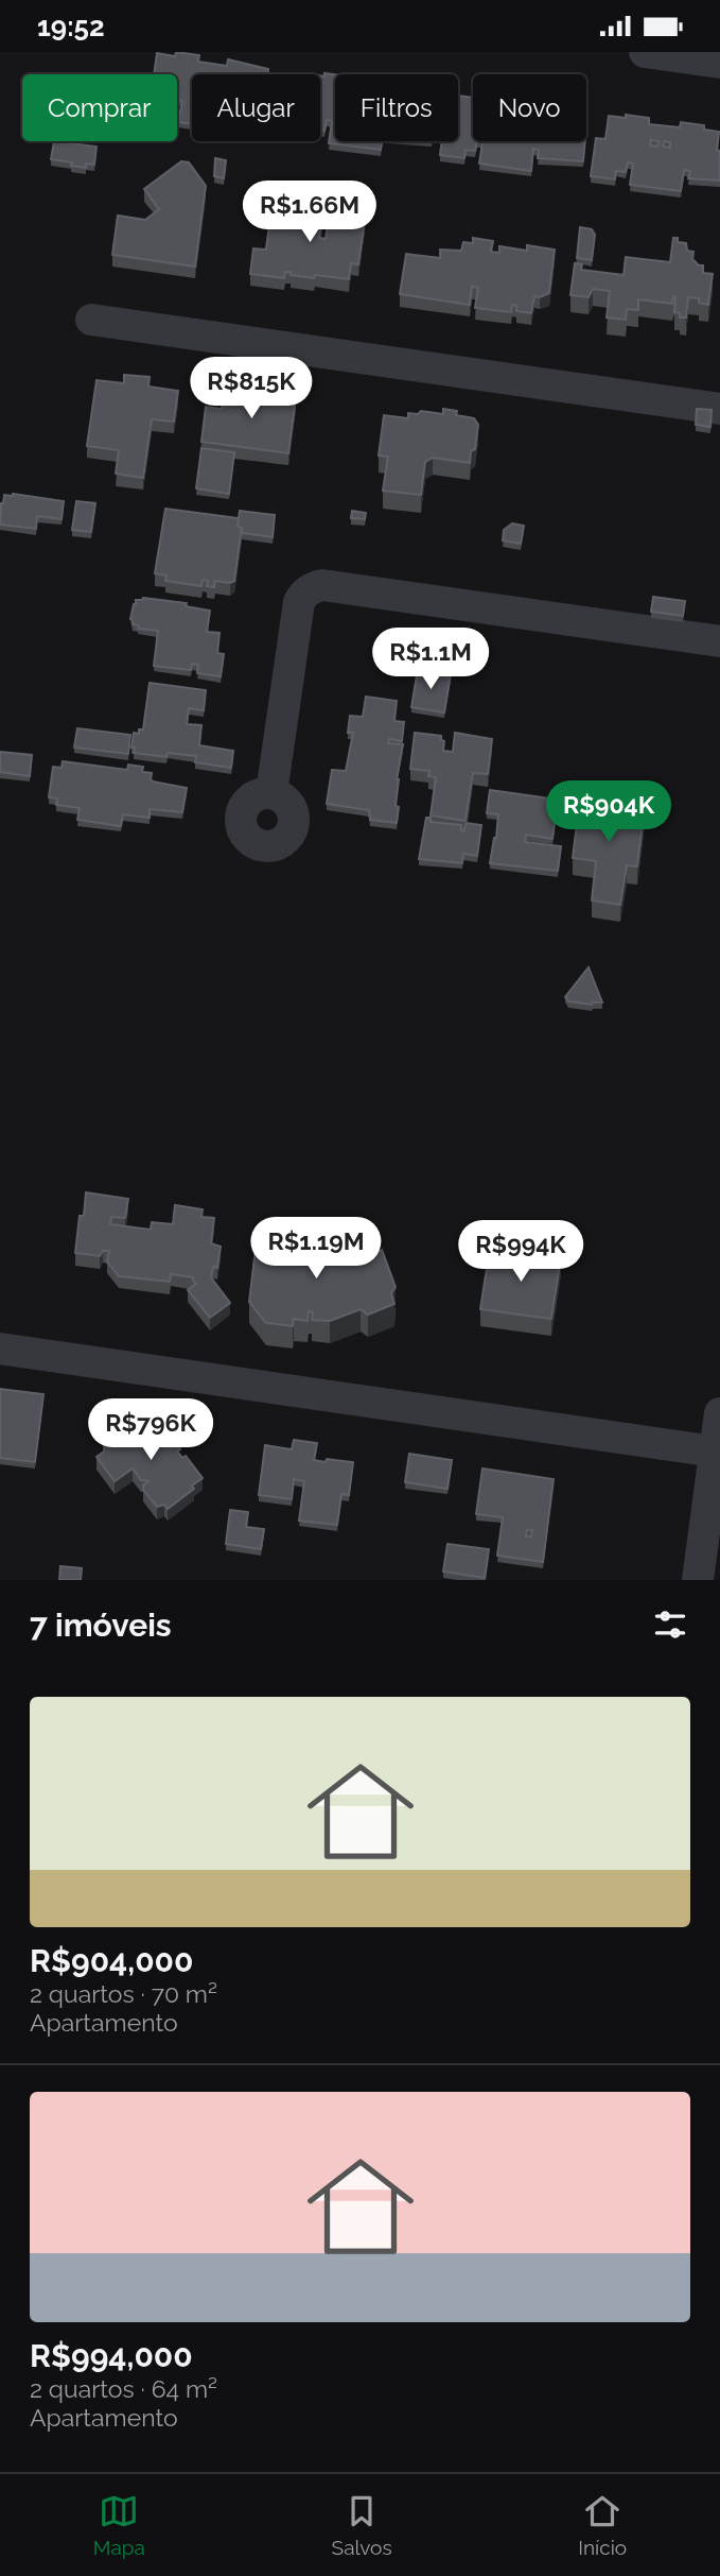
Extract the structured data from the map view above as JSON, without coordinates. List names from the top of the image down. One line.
{"page":{"status":"19:52","chip":["Comprar","Alugar","Filtros","Novo"],"price":["R$1.66M","R$815K","R$1.1M","R$904K","R$1.19M","R$994K","R$796K"],"heading":"7 imóveis","list":[{"name":"R$904,000","note":"2 quartos · 70 m² · Apartamento"},{"name":"R$994,000","note":"2 quartos · 64 m² · Apartamento"}],"tabs":["Mapa","Salvos","Início"]}}
